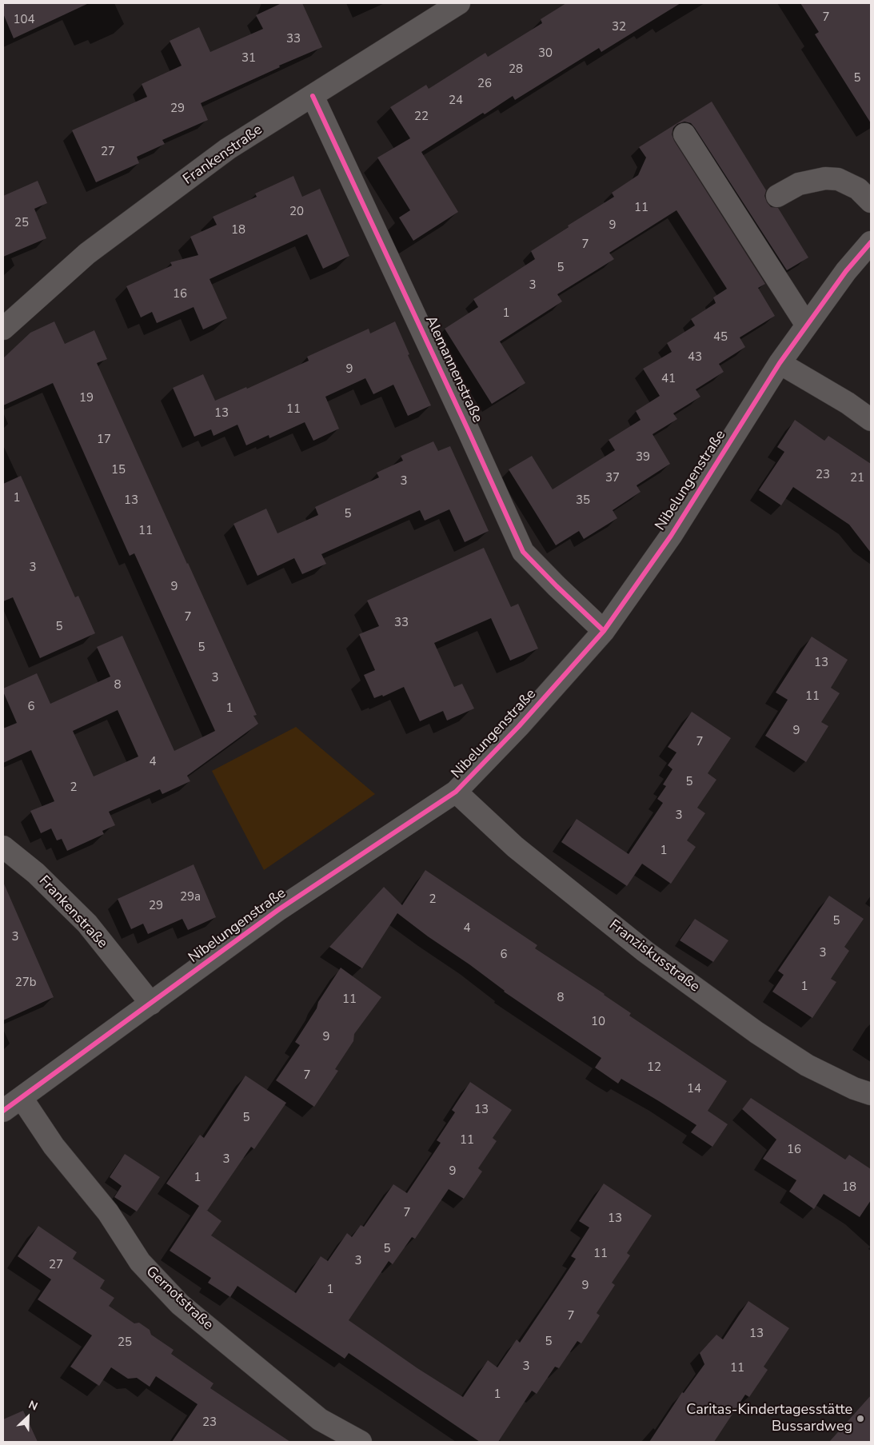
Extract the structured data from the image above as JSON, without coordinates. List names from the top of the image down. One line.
{"streets":{"street":["Frankenstraße","Alemannenstraße","Nibelungenstraße","Franziskusstraße","Gernotstraße"]},"crossings":[["Frankenstraße","Alemannenstraße"],["Frankenstraße","Nibelungenstraße"],["Alemannenstraße","Nibelungenstraße"],["Nibelungenstraße","Franziskusstraße"],["Nibelungenstraße","Gernotstraße"]],"places":["Caritas-Kindertagesstätte Bussardweg"],"house_numbers":["7","104","32","33","30","31","28","5","26","24","29","22","27","11","20","25","9","18","7","5","3","16","1","45","43","9","41","19","11","13","17","39","15","23","37","21","3","1","13","35","5","11","3","9","7","33","5","5","13","3","8","11","6","1","9","7","4","5","2","3","1","29a","2","29","5","4","3","3","6","27b","1","8","11","10","9","12","7","14","13","5","11","16","3","9","1","18","7","13","5","11","3","27","9","1","7","13","5","25","3","11","1","23"],"north":"top right"}
